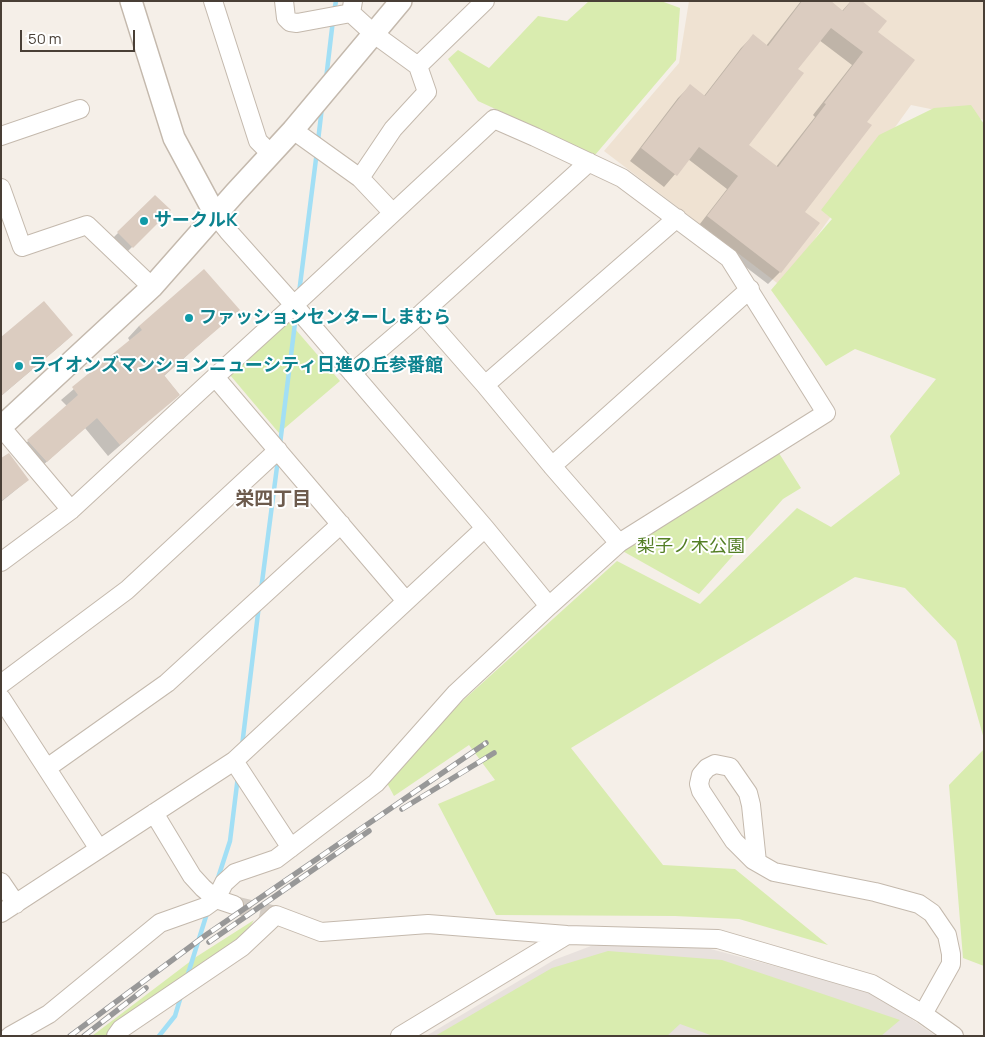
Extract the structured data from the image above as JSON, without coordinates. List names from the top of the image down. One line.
{"districts":["栄四丁目"],"parks":["梨子ノ木公園"],"places":["サークルK","ファッションセンターしまむら","ライオンズマンションニューシティ日進の丘参番館"],"scale_bar":"50 m"}
